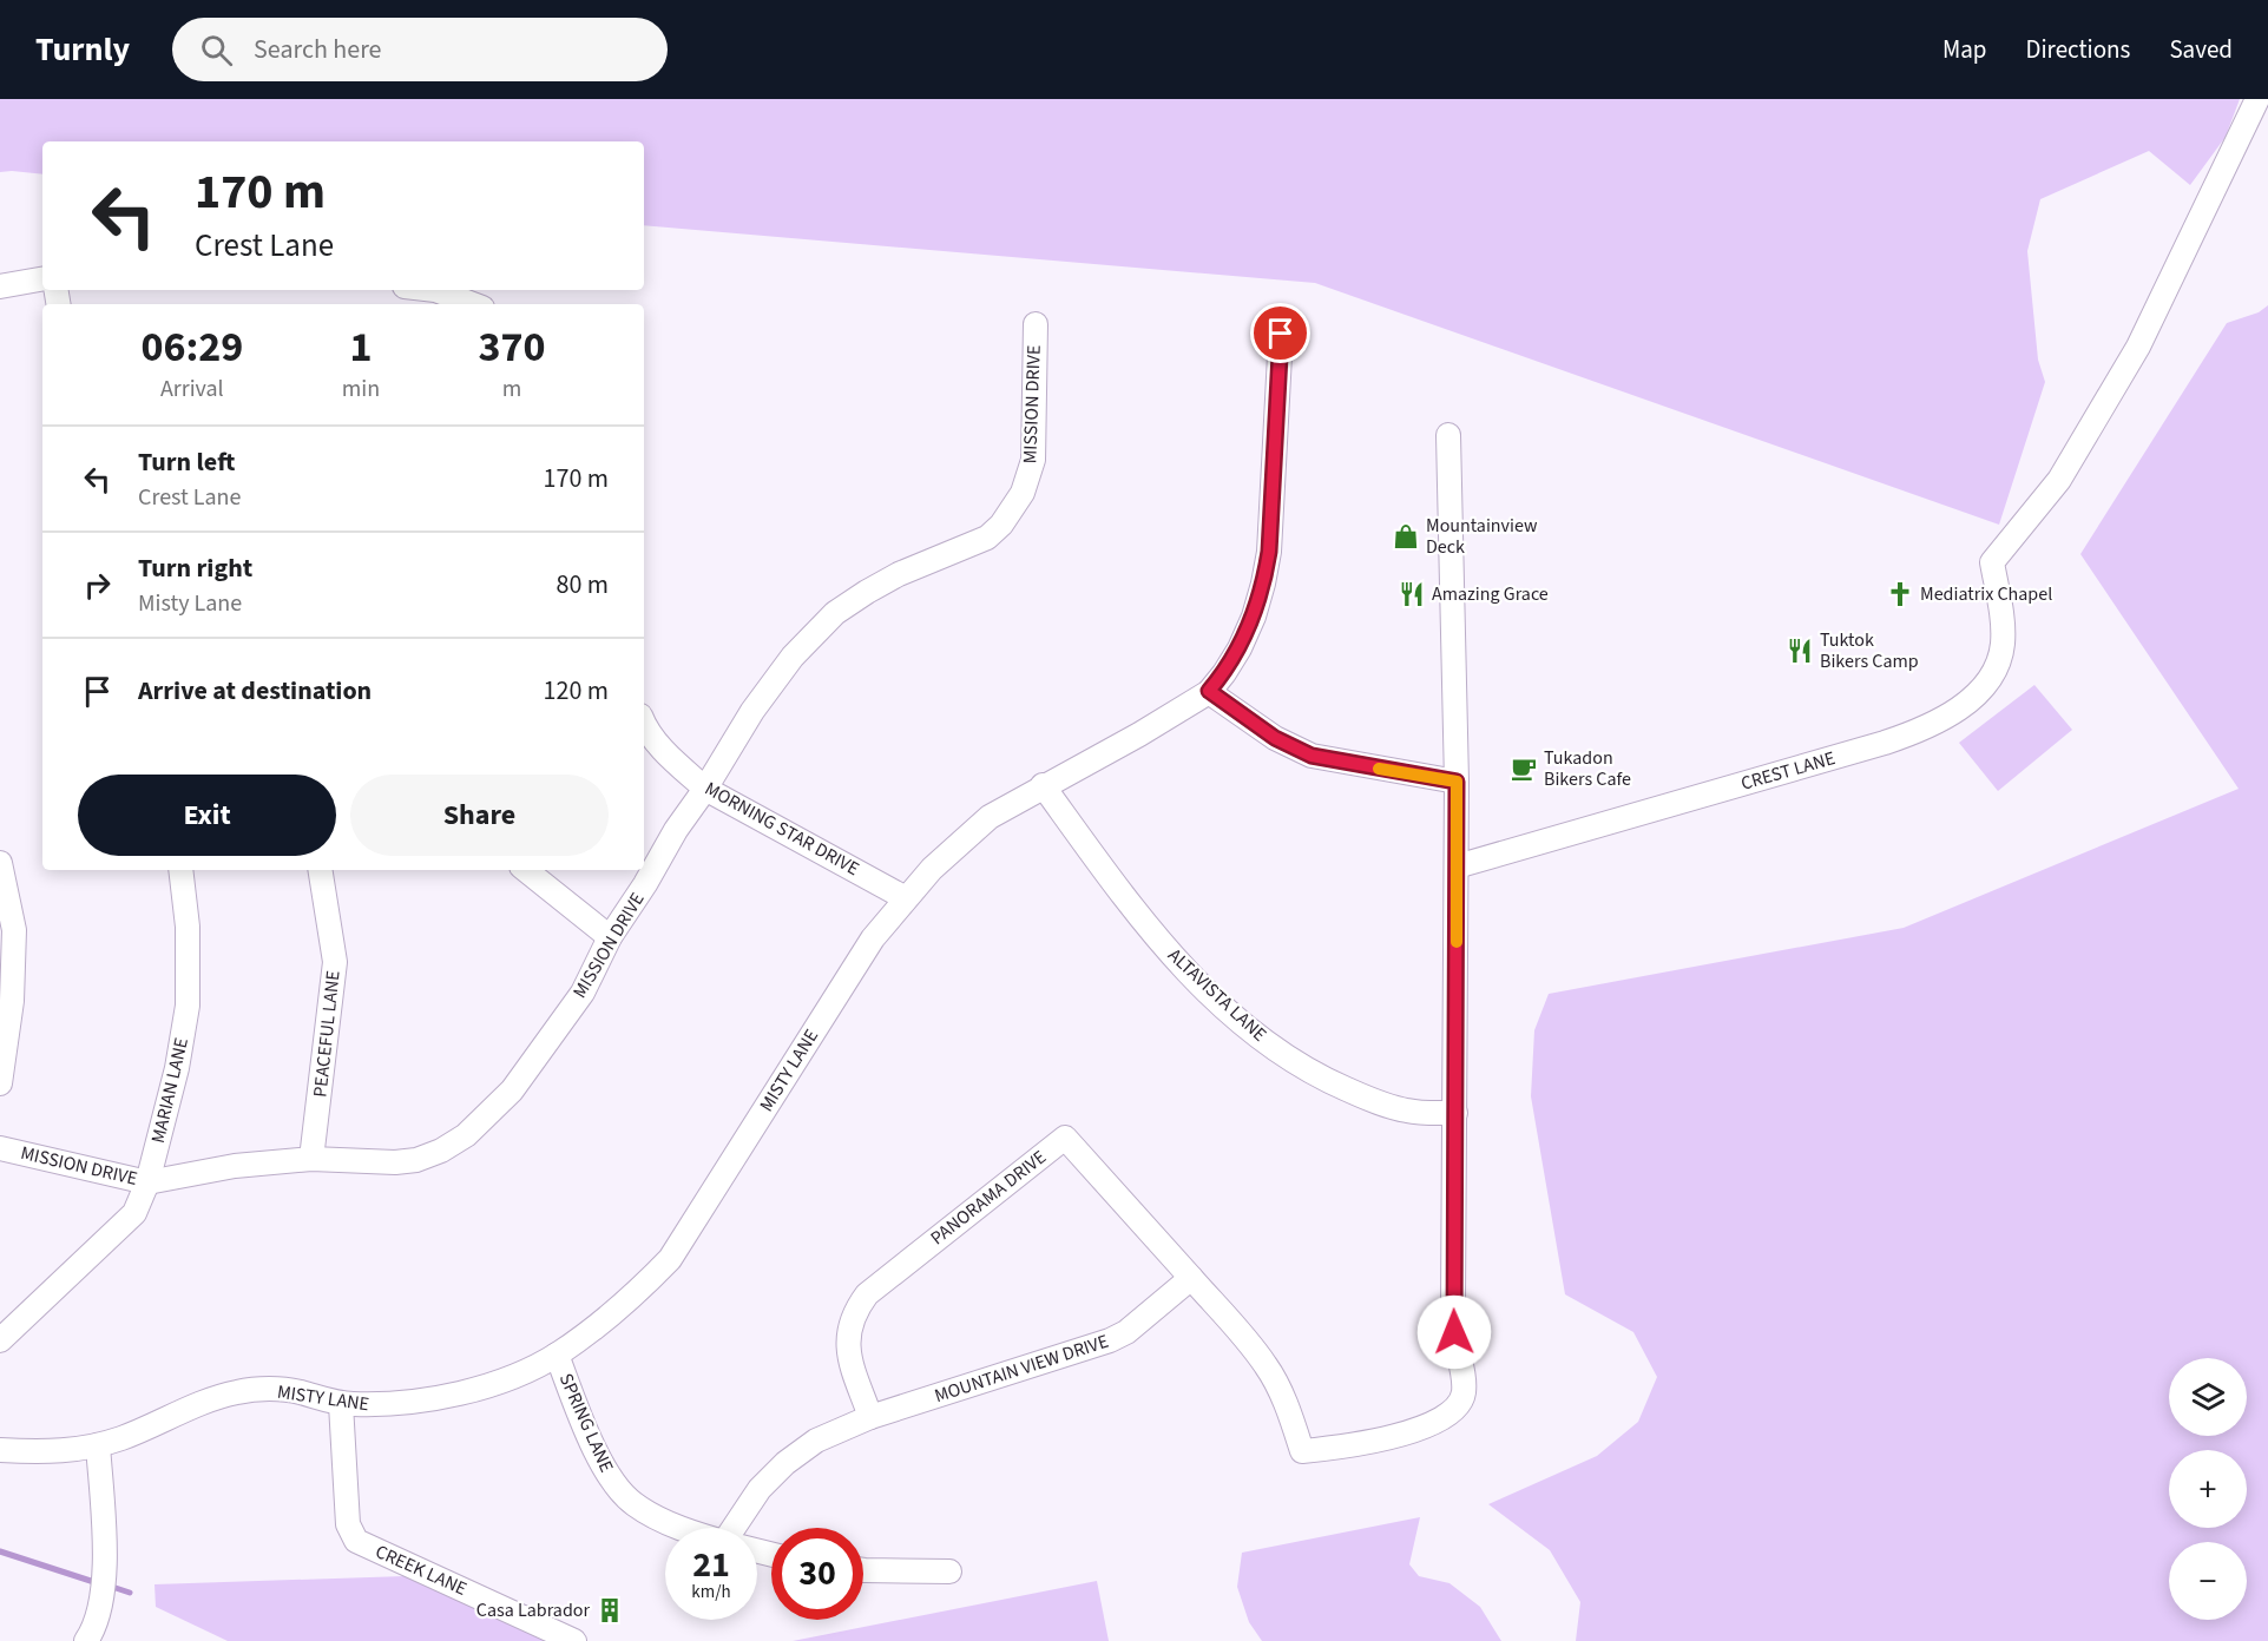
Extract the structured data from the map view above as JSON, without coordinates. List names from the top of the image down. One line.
{"streets":{"street":["MISSION DRIVE","CREST LANE","MORNING STAR DRIVE","ALTAVISTA LANE","PEACEFUL LANE","MISTY LANE","MARIAN LANE","PANORAMA DRIVE","MOUNTAIN VIEW DRIVE","SPRING LANE","CREEK LANE"]},"crossings":[["MISSION DRIVE","MORNING STAR DRIVE"],["MISSION DRIVE","PEACEFUL LANE"],["MISSION DRIVE","MARIAN LANE"],["MORNING STAR DRIVE","MISTY LANE"],["ALTAVISTA LANE","MISTY LANE"],["MISTY LANE","SPRING LANE"],["MISTY LANE","CREEK LANE"],["PANORAMA DRIVE","MOUNTAIN VIEW DRIVE"]],"places":{"shop":["Mountainview Deck"],"restaurant":["Amazing Grace","Tuktok Bikers Camp"],"church":["Mediatrix Chapel"],"cafe":["Tukadon Bikers Cafe"],"building":["Casa Labrador"]},"page":{"header":"Turnly","search":"Search here","nav":["Map","Directions","Saved"],"turn":["170 m","Crest Lane"],"eta":["06:29","Arrival","1","min","370","m"],"list":[{"name":"Turn left","note":"Crest Lane","value":"170 m"},{"name":"Turn right","note":"Misty Lane","value":"80 m"},{"name":"Arrive at destination","value":"120 m"}],"buttons":["Exit","Share"],"map_buttons":["+","−"],"speed":"21 km/h","limit":"30"}}
